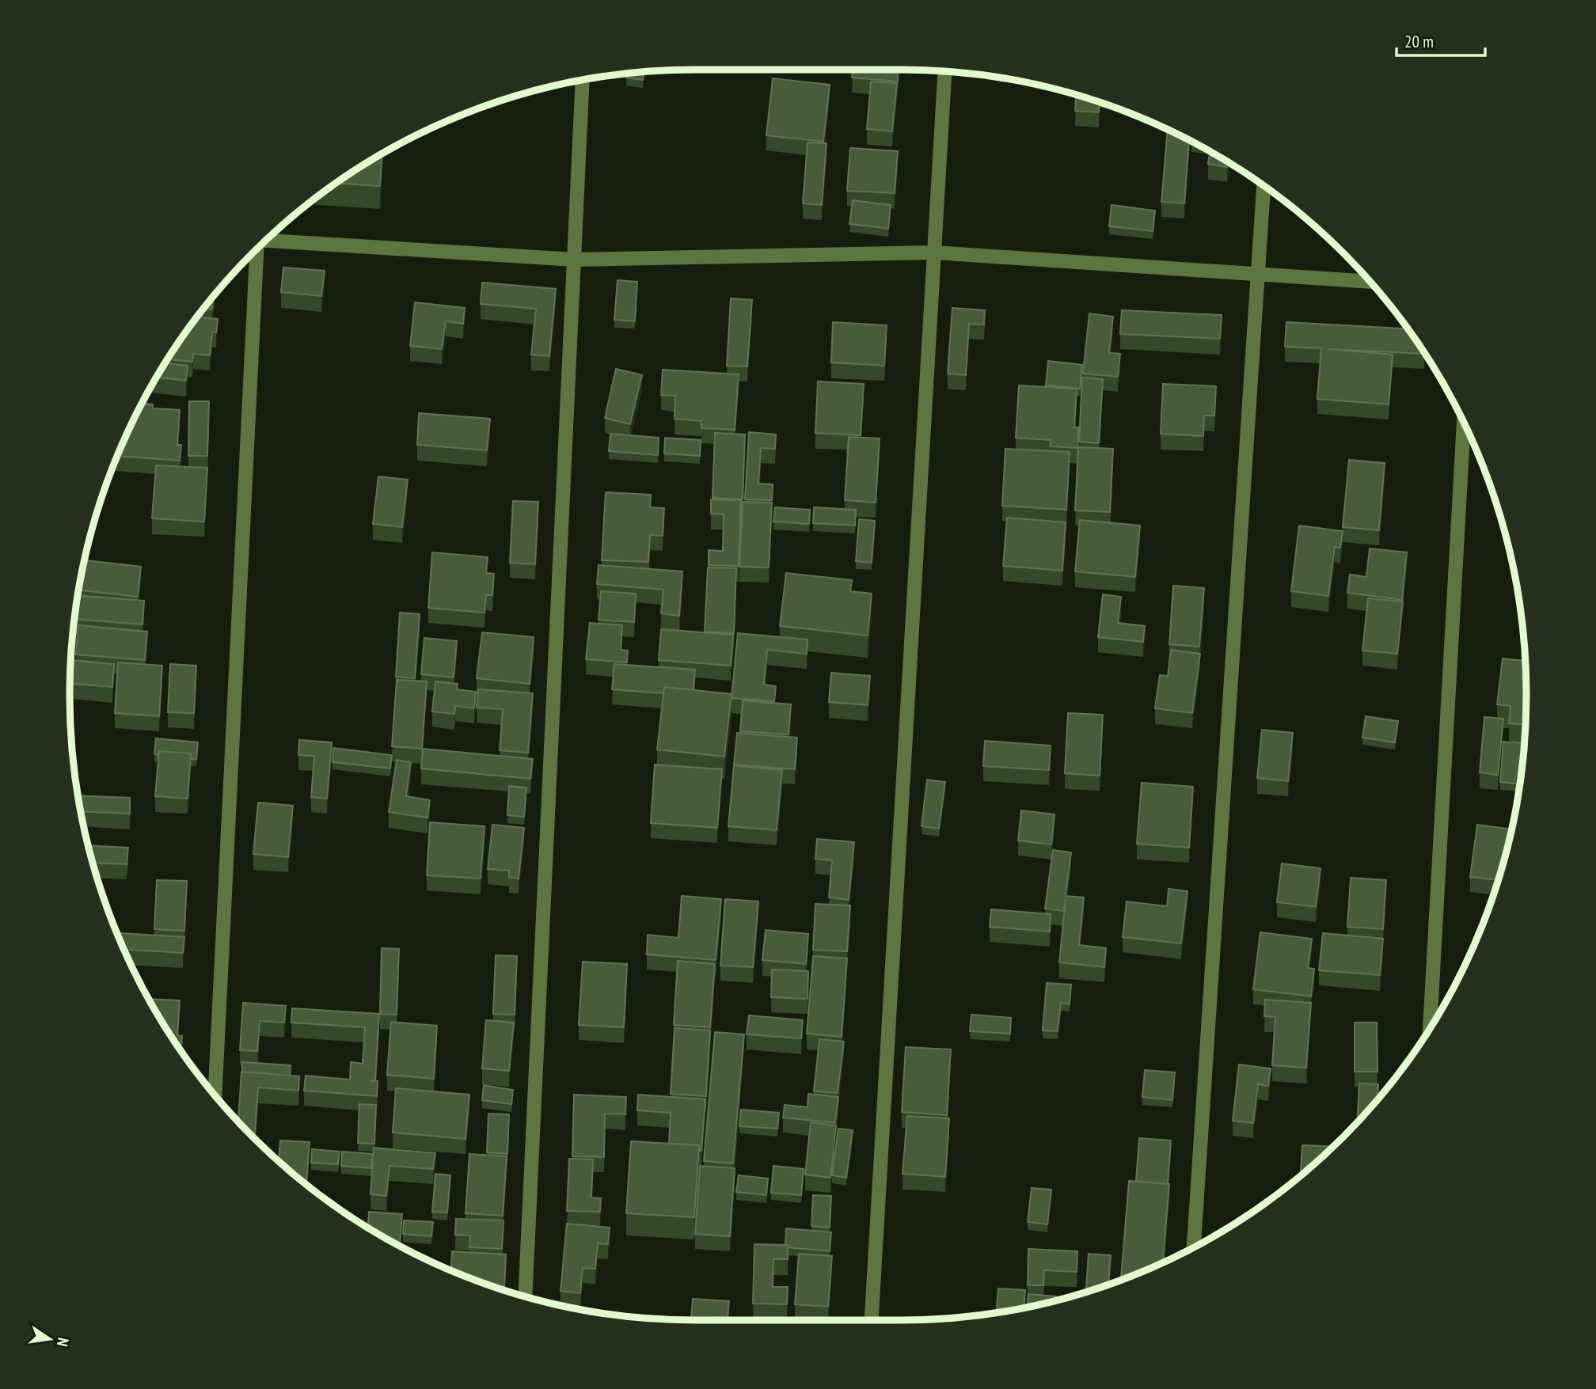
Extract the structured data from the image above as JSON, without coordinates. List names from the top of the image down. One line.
{"scale_bar":"20 m","north":"right"}
